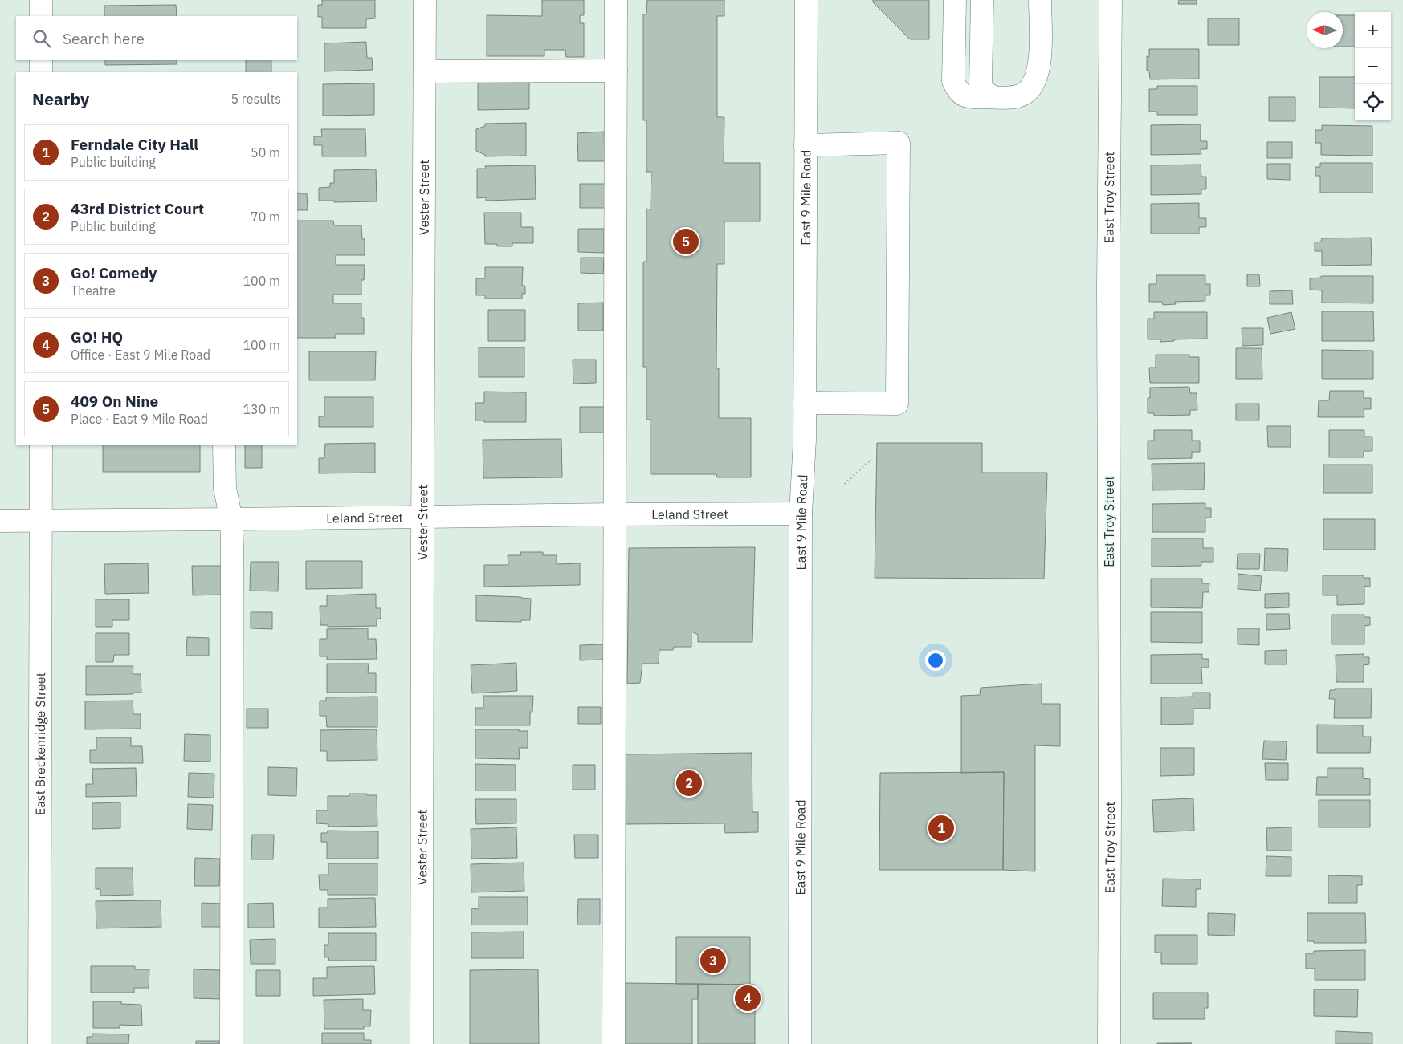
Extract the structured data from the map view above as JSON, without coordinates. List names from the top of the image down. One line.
{"streets":{"street":["Vester Street","East 9 Mile Road","East Troy Street","Leland Street","East Breckenridge Street"]},"crossings":[["Vester Street","Leland Street"],["East 9 Mile Road","Leland Street"],["Leland Street","East Breckenridge Street"]],"north":"left","page":{"map_buttons":["+","−"],"search":"Search here","heading":["Nearby","5 results"],"list":[{"mark":"1","name":"Ferndale City Hall","note":"Public building","value":"50 m"},{"mark":"2","name":"43rd District Court","note":"Public building","value":"70 m"},{"mark":"3","name":"Go! Comedy","note":"Theatre","value":"100 m"},{"mark":"4","name":"GO! HQ","note":"Office · East 9 Mile Road","value":"100 m"},{"mark":"5","name":"409 On Nine","note":"Place · East 9 Mile Road","value":"130 m"}],"pins":["5","2","1","3","4"]}}
